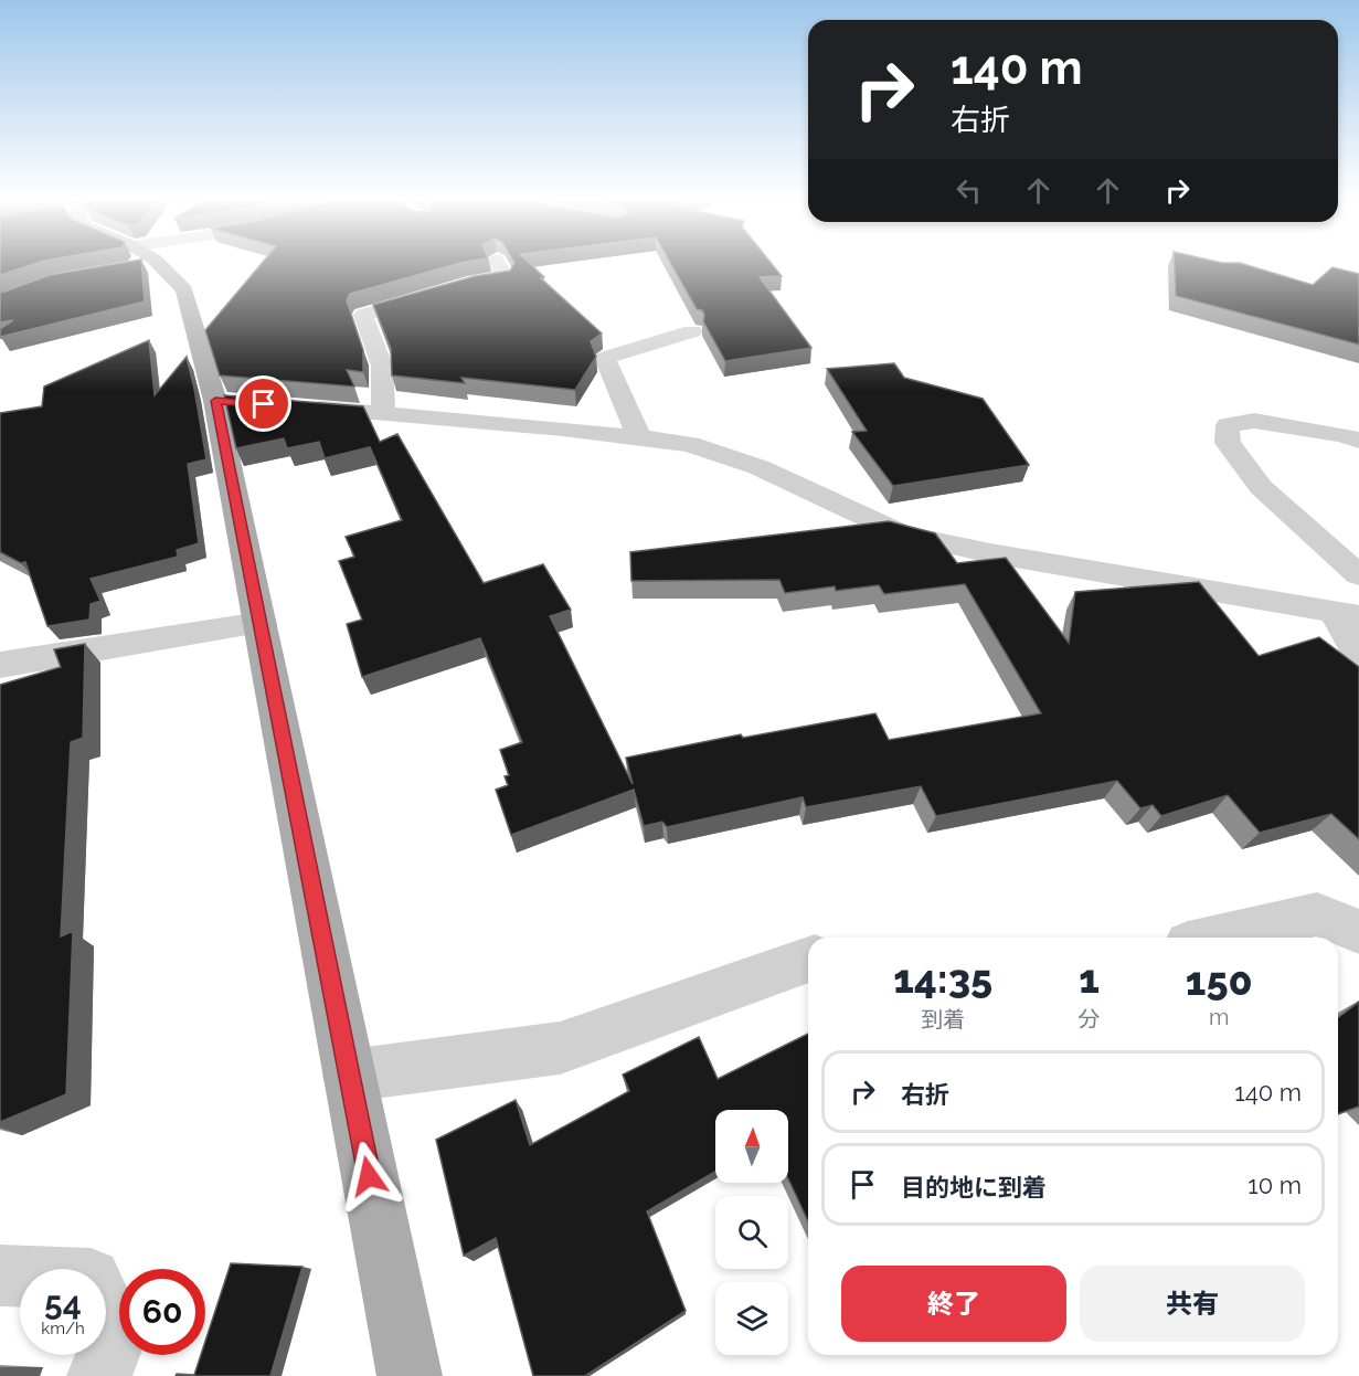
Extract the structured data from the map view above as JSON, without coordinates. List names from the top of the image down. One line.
{"north":"top","page":{"turn":["140 m","右折"],"eta":["14:35","到着","1","分","150","m"],"list":[{"name":"右折","value":"140 m"},{"name":"目的地に到着","value":"10 m"}],"buttons":["終了","共有"],"speed":"54 km/h","limit":"60"}}
